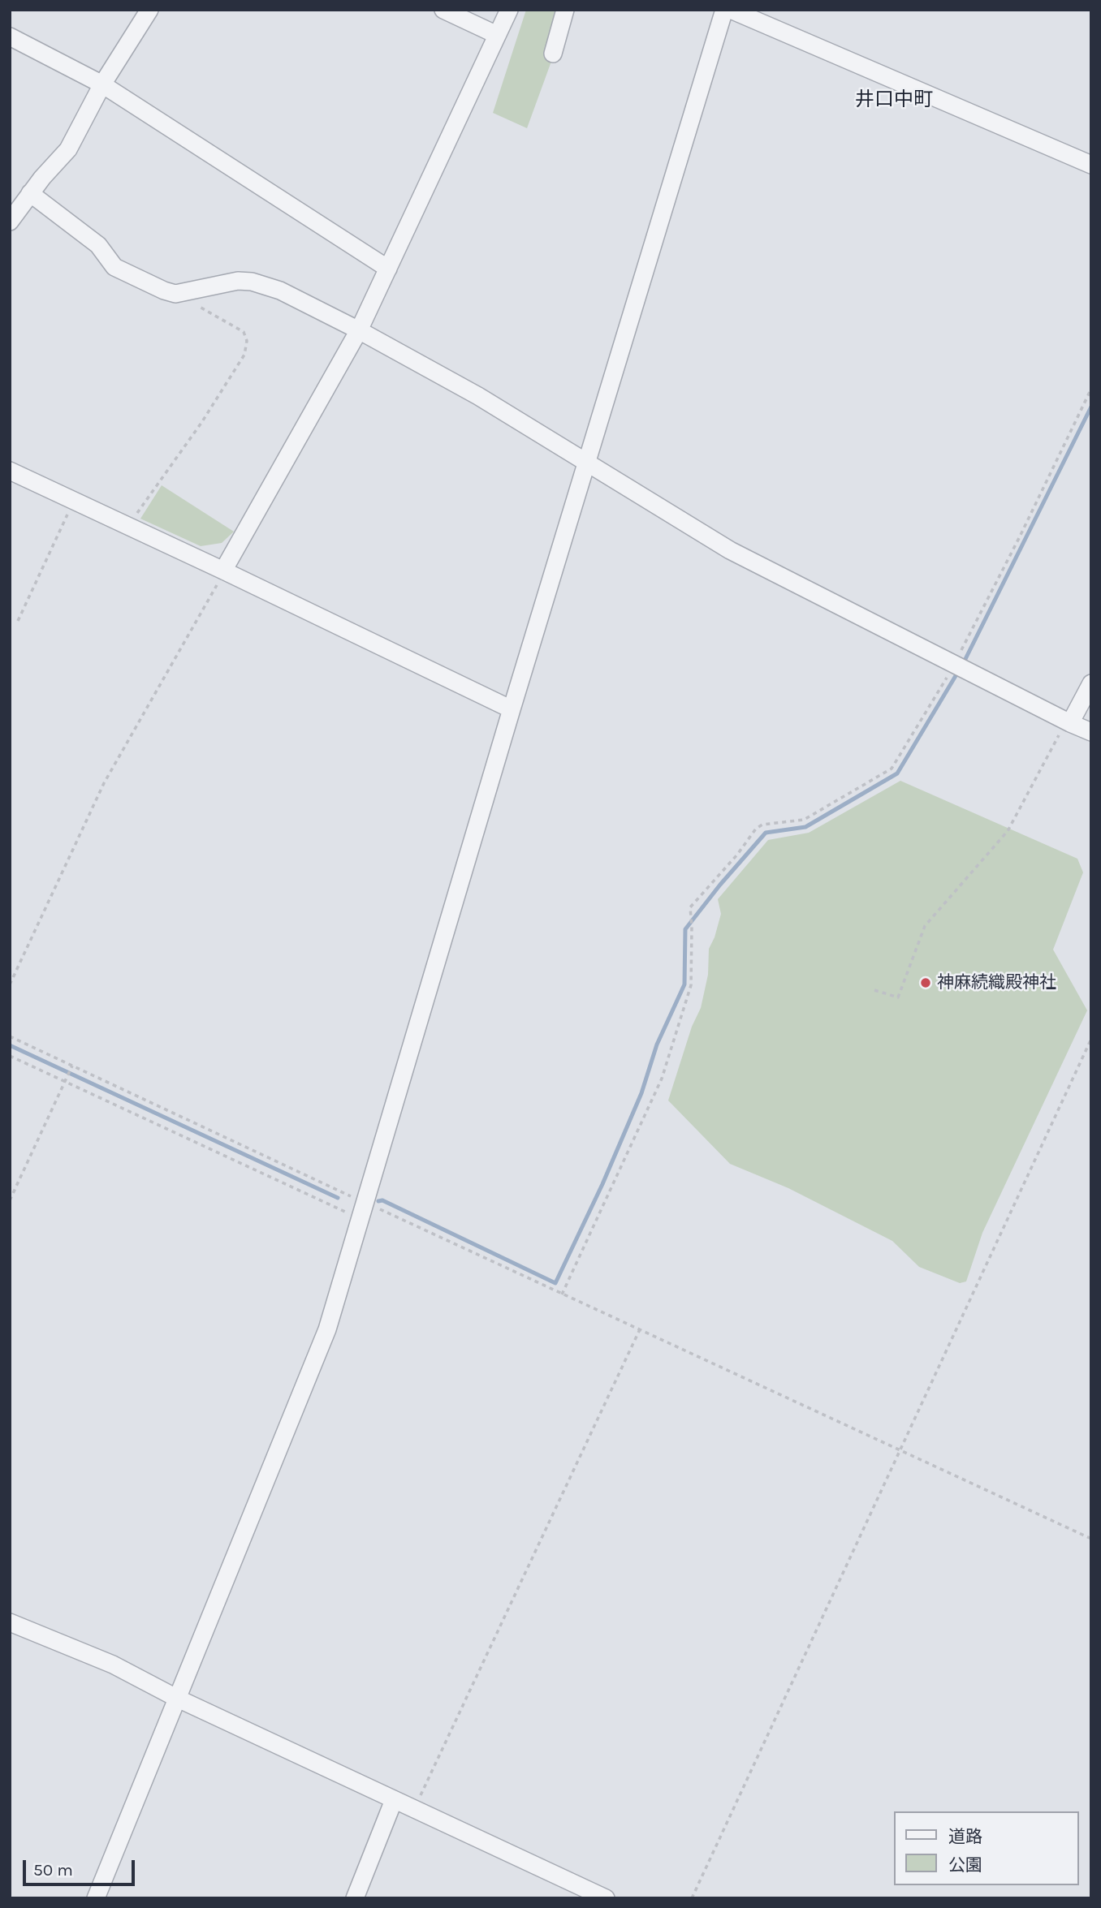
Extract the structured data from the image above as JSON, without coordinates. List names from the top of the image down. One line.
{"districts":["井口中町"],"places":["神麻続織殿神社"],"legend":["道路","公園"],"scale_bar":"50 m"}
